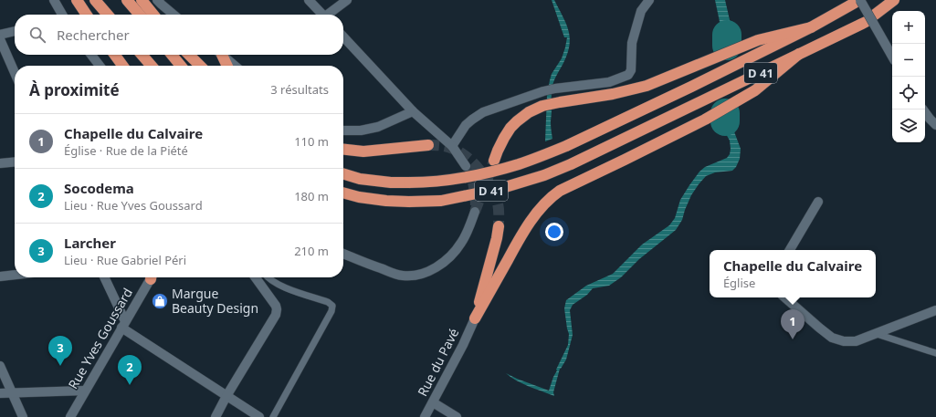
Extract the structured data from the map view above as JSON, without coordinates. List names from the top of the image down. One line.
{"streets":{"highway":["D 41"],"street":["Rue Yves Goussard","Rue du Pavé"]},"places":{"shop":["Margue Beauty Design"]},"page":{"map_buttons":["+","−"],"search":"Rechercher","heading":["À proximité","3 résultats"],"list":[{"mark":"1","name":"Chapelle du Calvaire","note":"Église · Rue de la Piété","value":"110 m"},{"mark":"2","name":"Socodema","note":"Lieu · Rue Yves Goussard","value":"180 m"},{"mark":"3","name":"Larcher","note":"Lieu · Rue Gabriel Péri","value":"210 m"}],"popup":["Chapelle du Calvaire","Église"],"pins":["1","3","2"]}}
